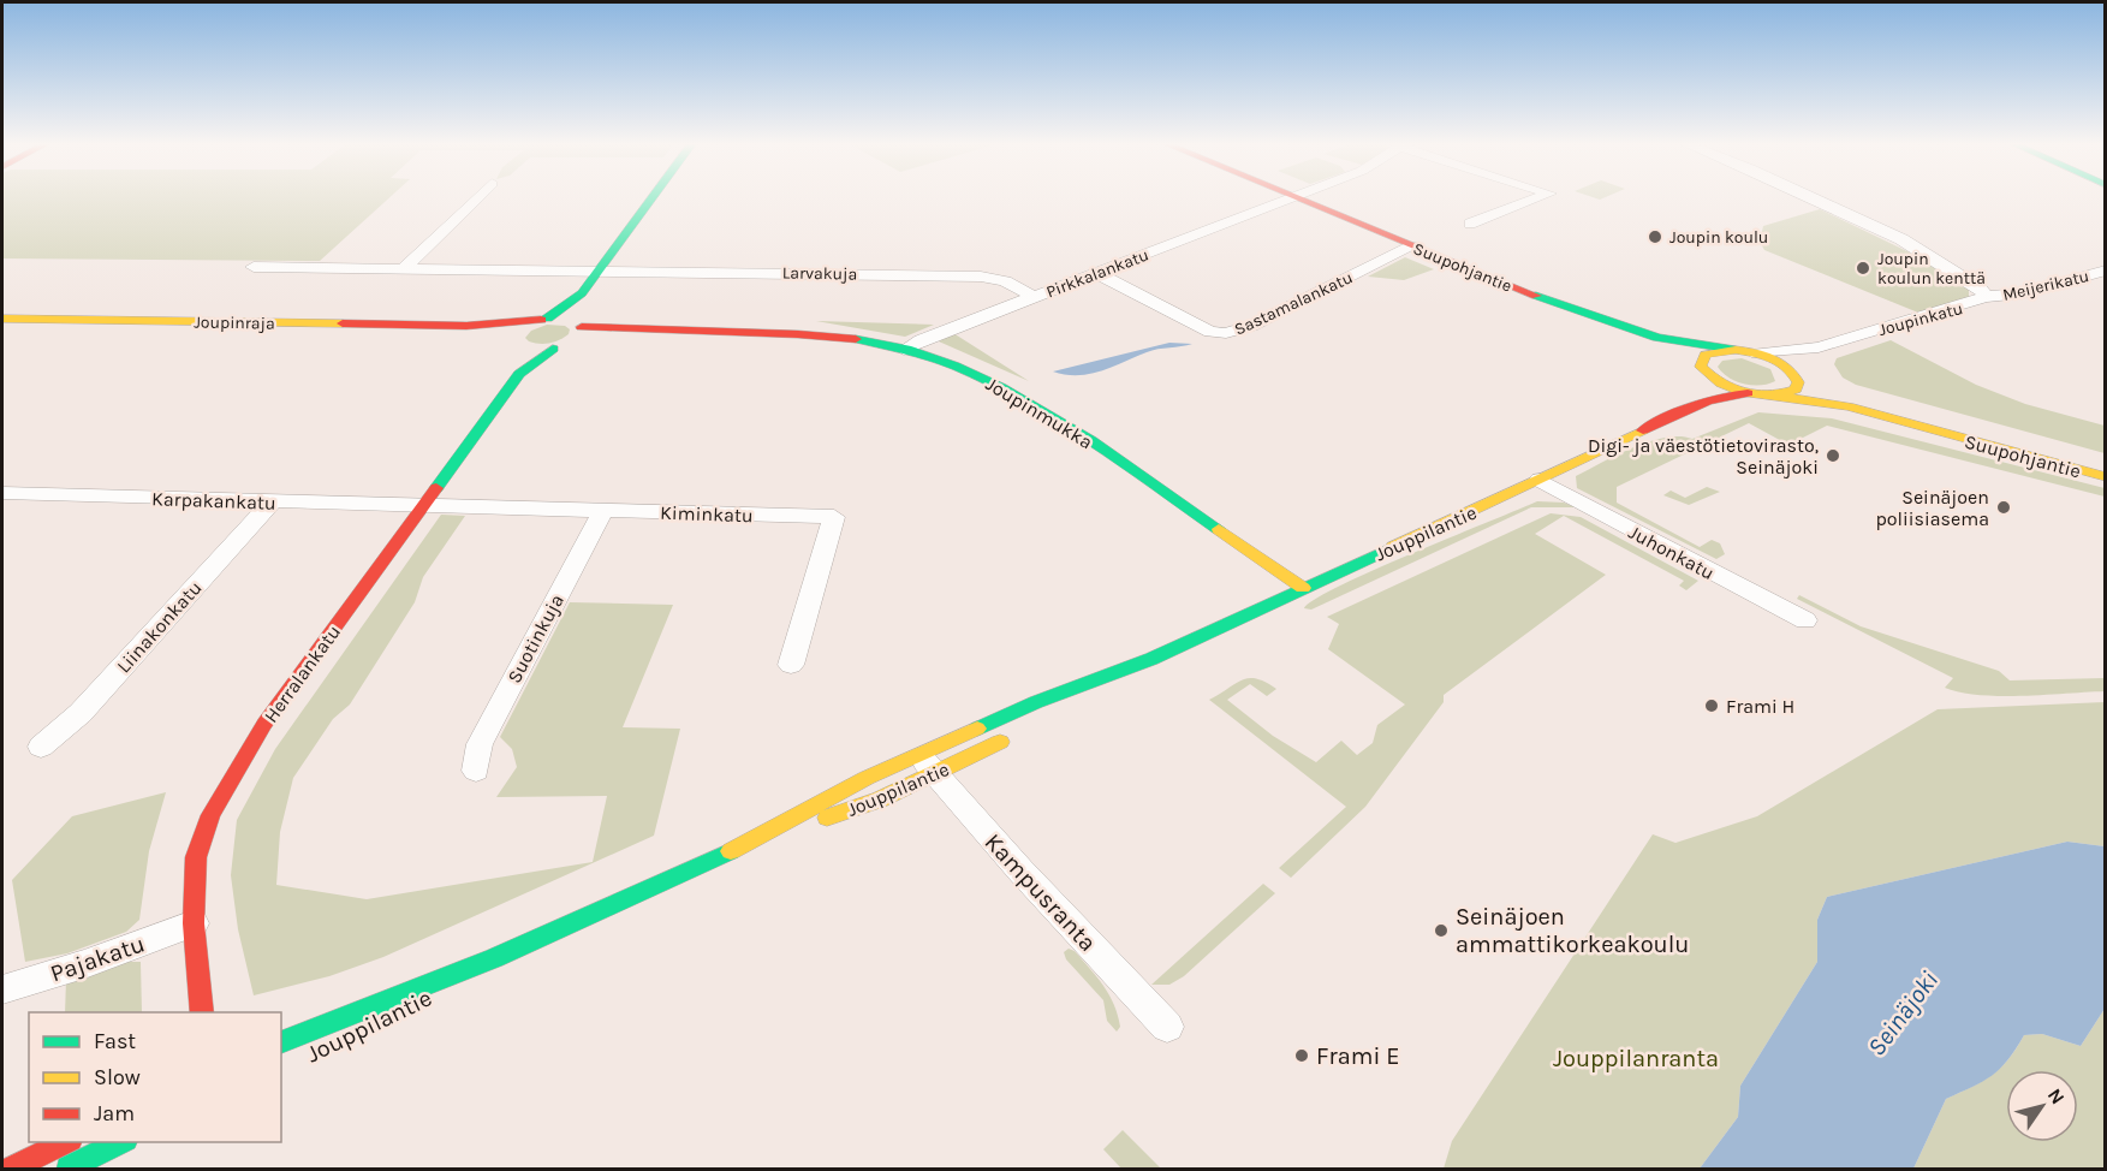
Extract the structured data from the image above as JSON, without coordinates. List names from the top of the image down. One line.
{"streets":{"main road":["Suupohjantie","Joupinraja","Joupinmukka","Jouppilantie","Herralankatu"],"street":["Larvakuja","Pirkkalankatu","Meijerikatu","Sastamalankatu","Joupinkatu","Karpakankatu","Kiminkatu","Juhonkatu","Liinakonkatu","Suotinkuja","Kampusranta","Pajakatu"]},"crossings":[["Suupohjantie","Pirkkalankatu"],["Suupohjantie","Sastamalankatu"],["Suupohjantie","Joupinkatu"],["Suupohjantie","Jouppilantie"],["Larvakuja","Pirkkalankatu"],["Pirkkalankatu","Sastamalankatu"],["Pirkkalankatu","Joupinmukka"],["Meijerikatu","Joupinkatu"],["Joupinmukka","Jouppilantie"],["Joupinmukka","Herralankatu"],["Karpakankatu","Kiminkatu"],["Karpakankatu","Liinakonkatu"],["Karpakankatu","Herralankatu"],["Kiminkatu","Suotinkuja"],["Kiminkatu","Herralankatu"],["Jouppilantie","Juhonkatu"],["Jouppilantie","Kampusranta"],["Herralankatu","Pajakatu"]],"water":["Seinäjoki"],"parks":["Jouppilanranta"],"places":["Joupin koulu","Joupin koulun kenttä","Digi- ja väestötietovirasto, Seinäjoki","Seinäjoen poliisiasema","Frami H","Seinäjoen ammattikorkeakoulu","Frami E"],"legend":["Fast","Slow","Jam"],"north":"top right"}
